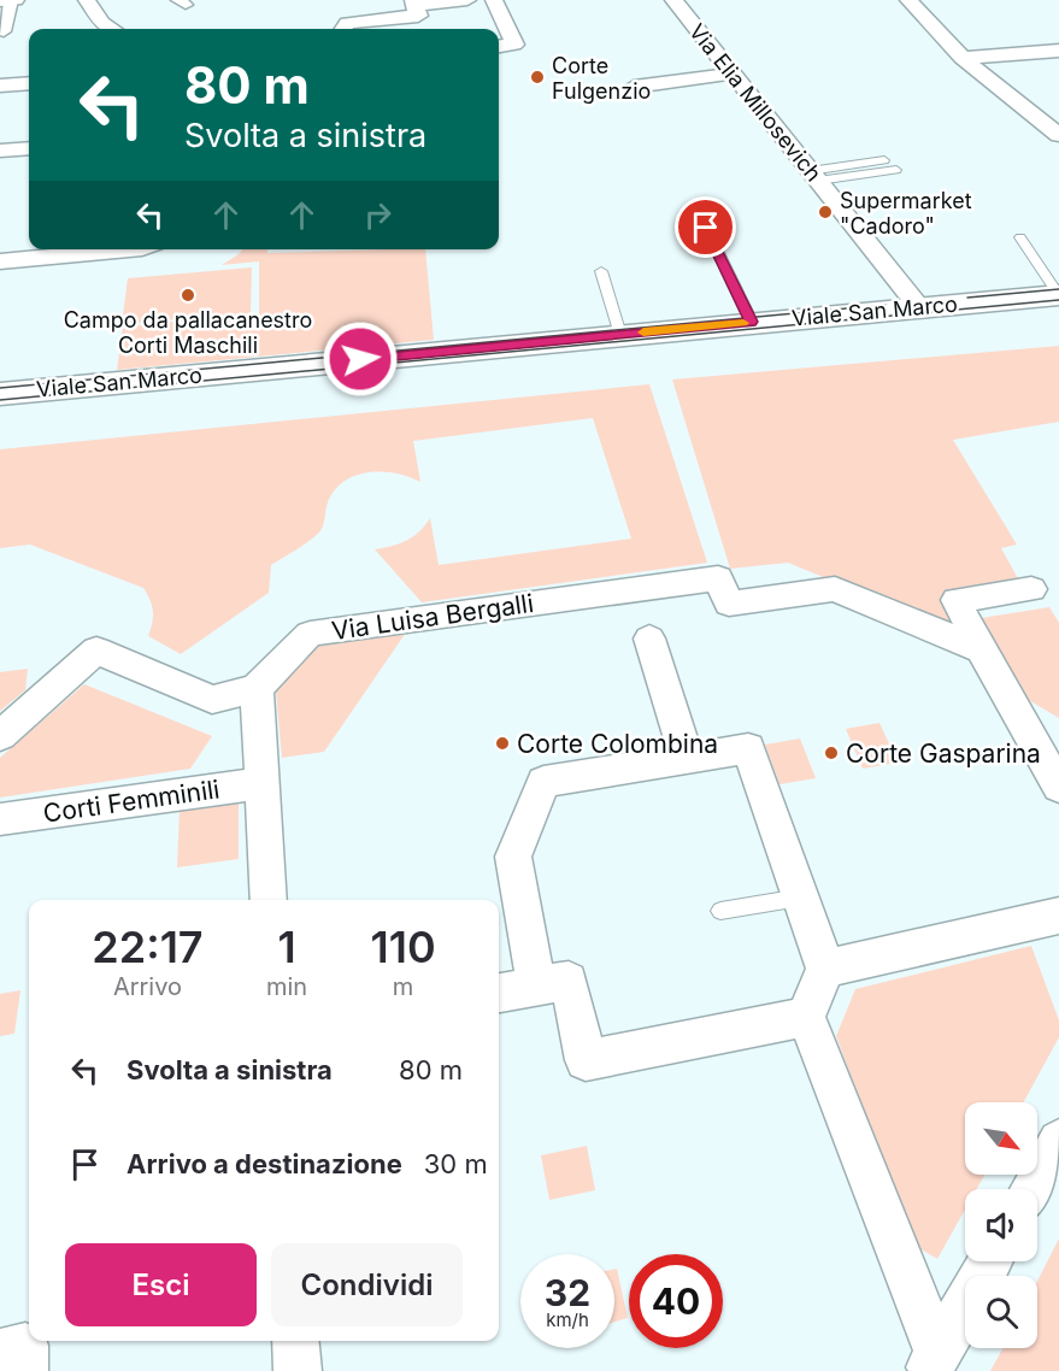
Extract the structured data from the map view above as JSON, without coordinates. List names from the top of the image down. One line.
{"streets":{"street":["Via Elia Millosevich","Viale San Marco","Via Luisa Bergalli","Corti Femminili"]},"crossings":[["Via Elia Millosevich","Viale San Marco"]],"places":["Corte Fulgenzio","Supermarket \"Cadoro\"","Campo da pallacanestro Corti Maschili","Corte Colombina","Corte Gasparina"],"north":"bottom right","page":{"turn":["80 m","Svolta a sinistra"],"eta":["22:17","Arrivo","1","min","110","m"],"list":[{"name":"Svolta a sinistra","value":"80 m"},{"name":"Arrivo a destinazione","value":"30 m"}],"buttons":["Esci","Condividi"],"speed":"32 km/h","limit":"40"}}
